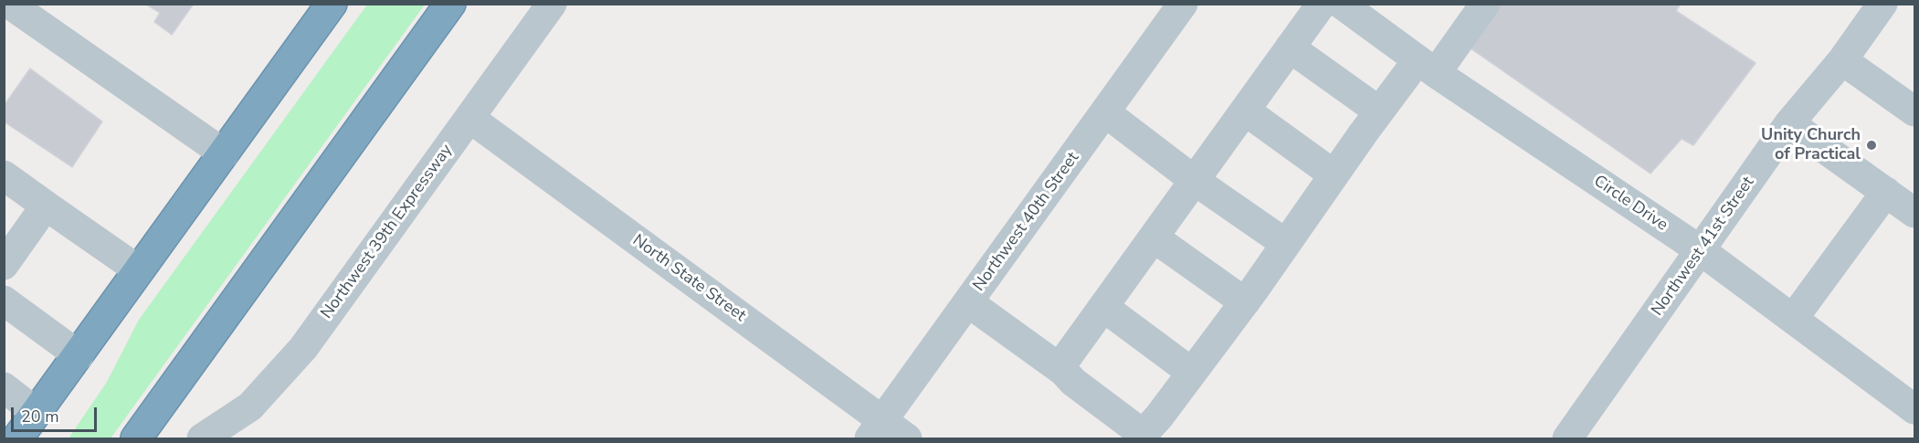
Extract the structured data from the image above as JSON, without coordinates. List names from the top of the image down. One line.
{"streets":{"street":["Circle Drive","Northwest 40th Street","Northwest 39th Expressway","Northwest 41st Street","North State Street"]},"crossings":[["Circle Drive","Northwest 41st Street"],["Northwest 40th Street","North State Street"],["Northwest 39th Expressway","North State Street"]],"places":["Unity Church of Practical"],"scale_bar":"20 m"}
